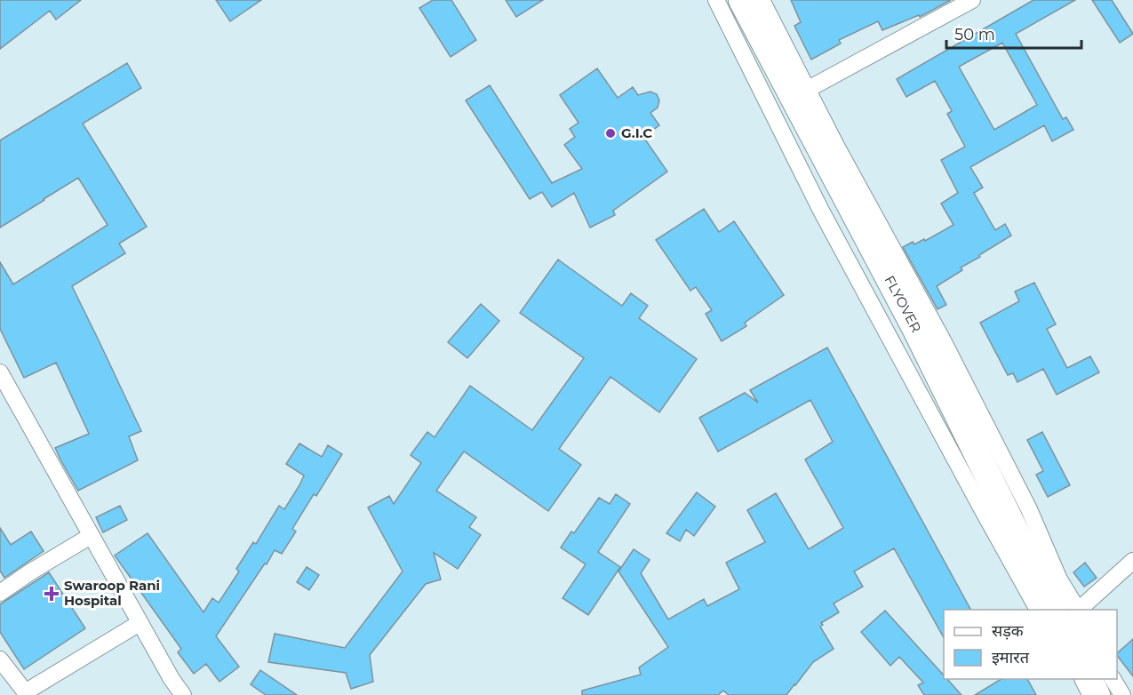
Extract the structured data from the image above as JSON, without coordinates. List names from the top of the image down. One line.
{"streets":{"main road":["FLYOVER"]},"places":{"other":["G.I.C"],"health":["Swaroop Rani Hospital"]},"legend":["सड़क","इमारत"],"scale_bar":"50 m"}
